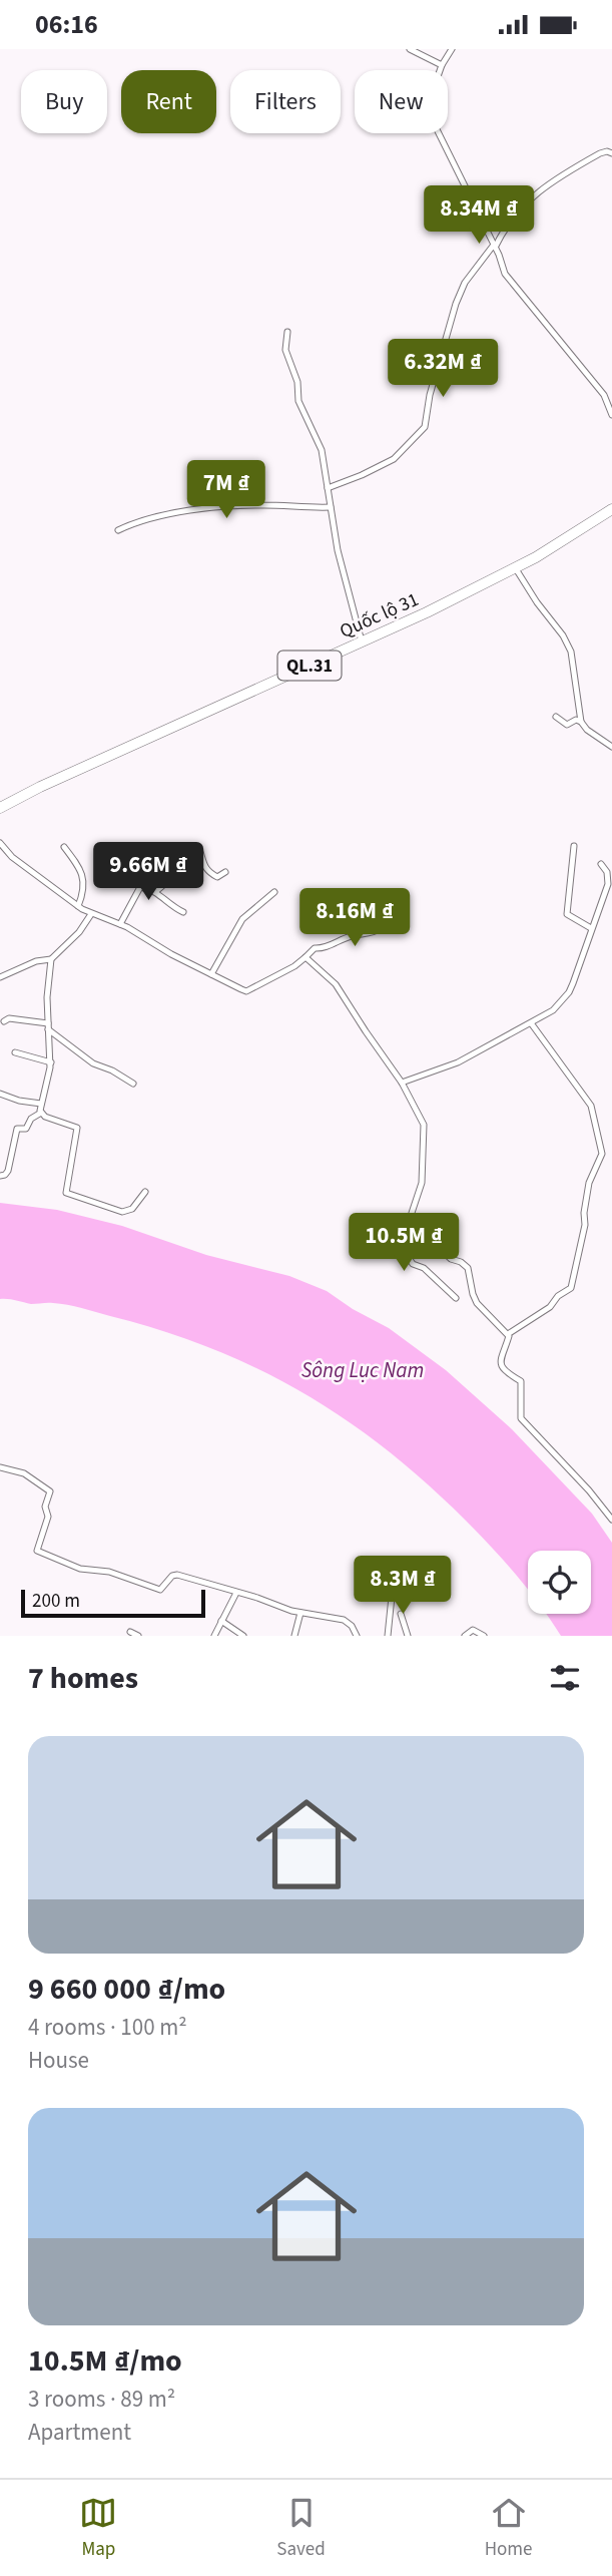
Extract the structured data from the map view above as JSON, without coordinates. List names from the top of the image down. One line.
{"streets":{"highway":["Quốc lộ 31","QL.31"]},"water":["Sông Lục Nam"],"scale_bar":"200 m","page":{"status":"06:16","chip":["Buy","Rent","Filters","New"],"price":["8.34M ₫","6.32M ₫","7M ₫","9.66M ₫","8.16M ₫","10.5M ₫","8.3M ₫"],"scale":"200 m","heading":"7 homes","list":[{"name":"9 660 000 ₫/mo","note":"4 rooms · 100 m² · House"},{"name":"10.5M ₫/mo","note":"3 rooms · 89 m² · Apartment"}],"tabs":["Map","Saved","Home"]}}
